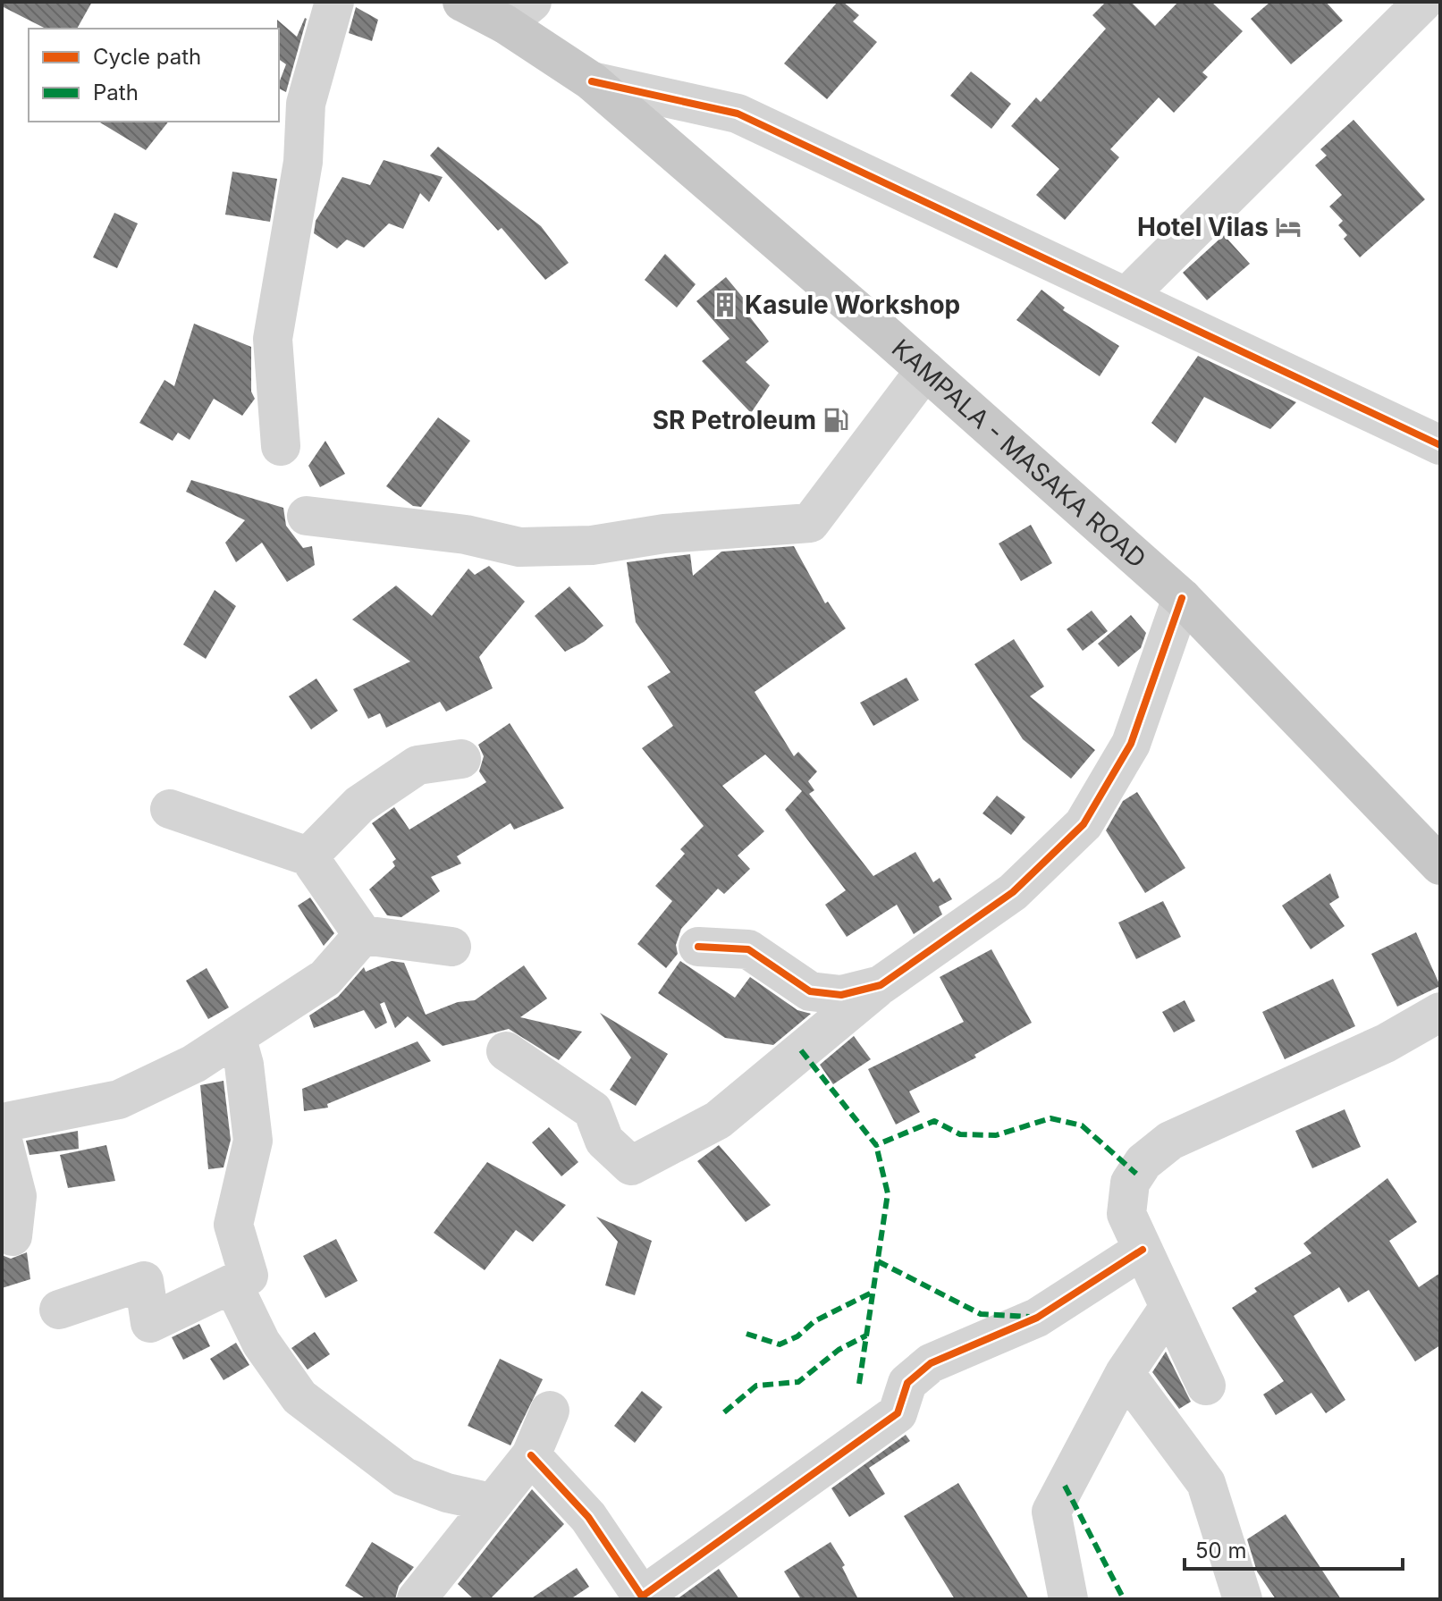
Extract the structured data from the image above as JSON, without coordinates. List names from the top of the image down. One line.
{"streets":{"main road":["KAMPALA - MASAKA ROAD"]},"places":{"hotel":["Hotel Vilas"],"building":["Kasule Workshop"],"fuel station":["SR Petroleum"]},"legend":["Cycle path","Path"],"scale_bar":"50 m"}
